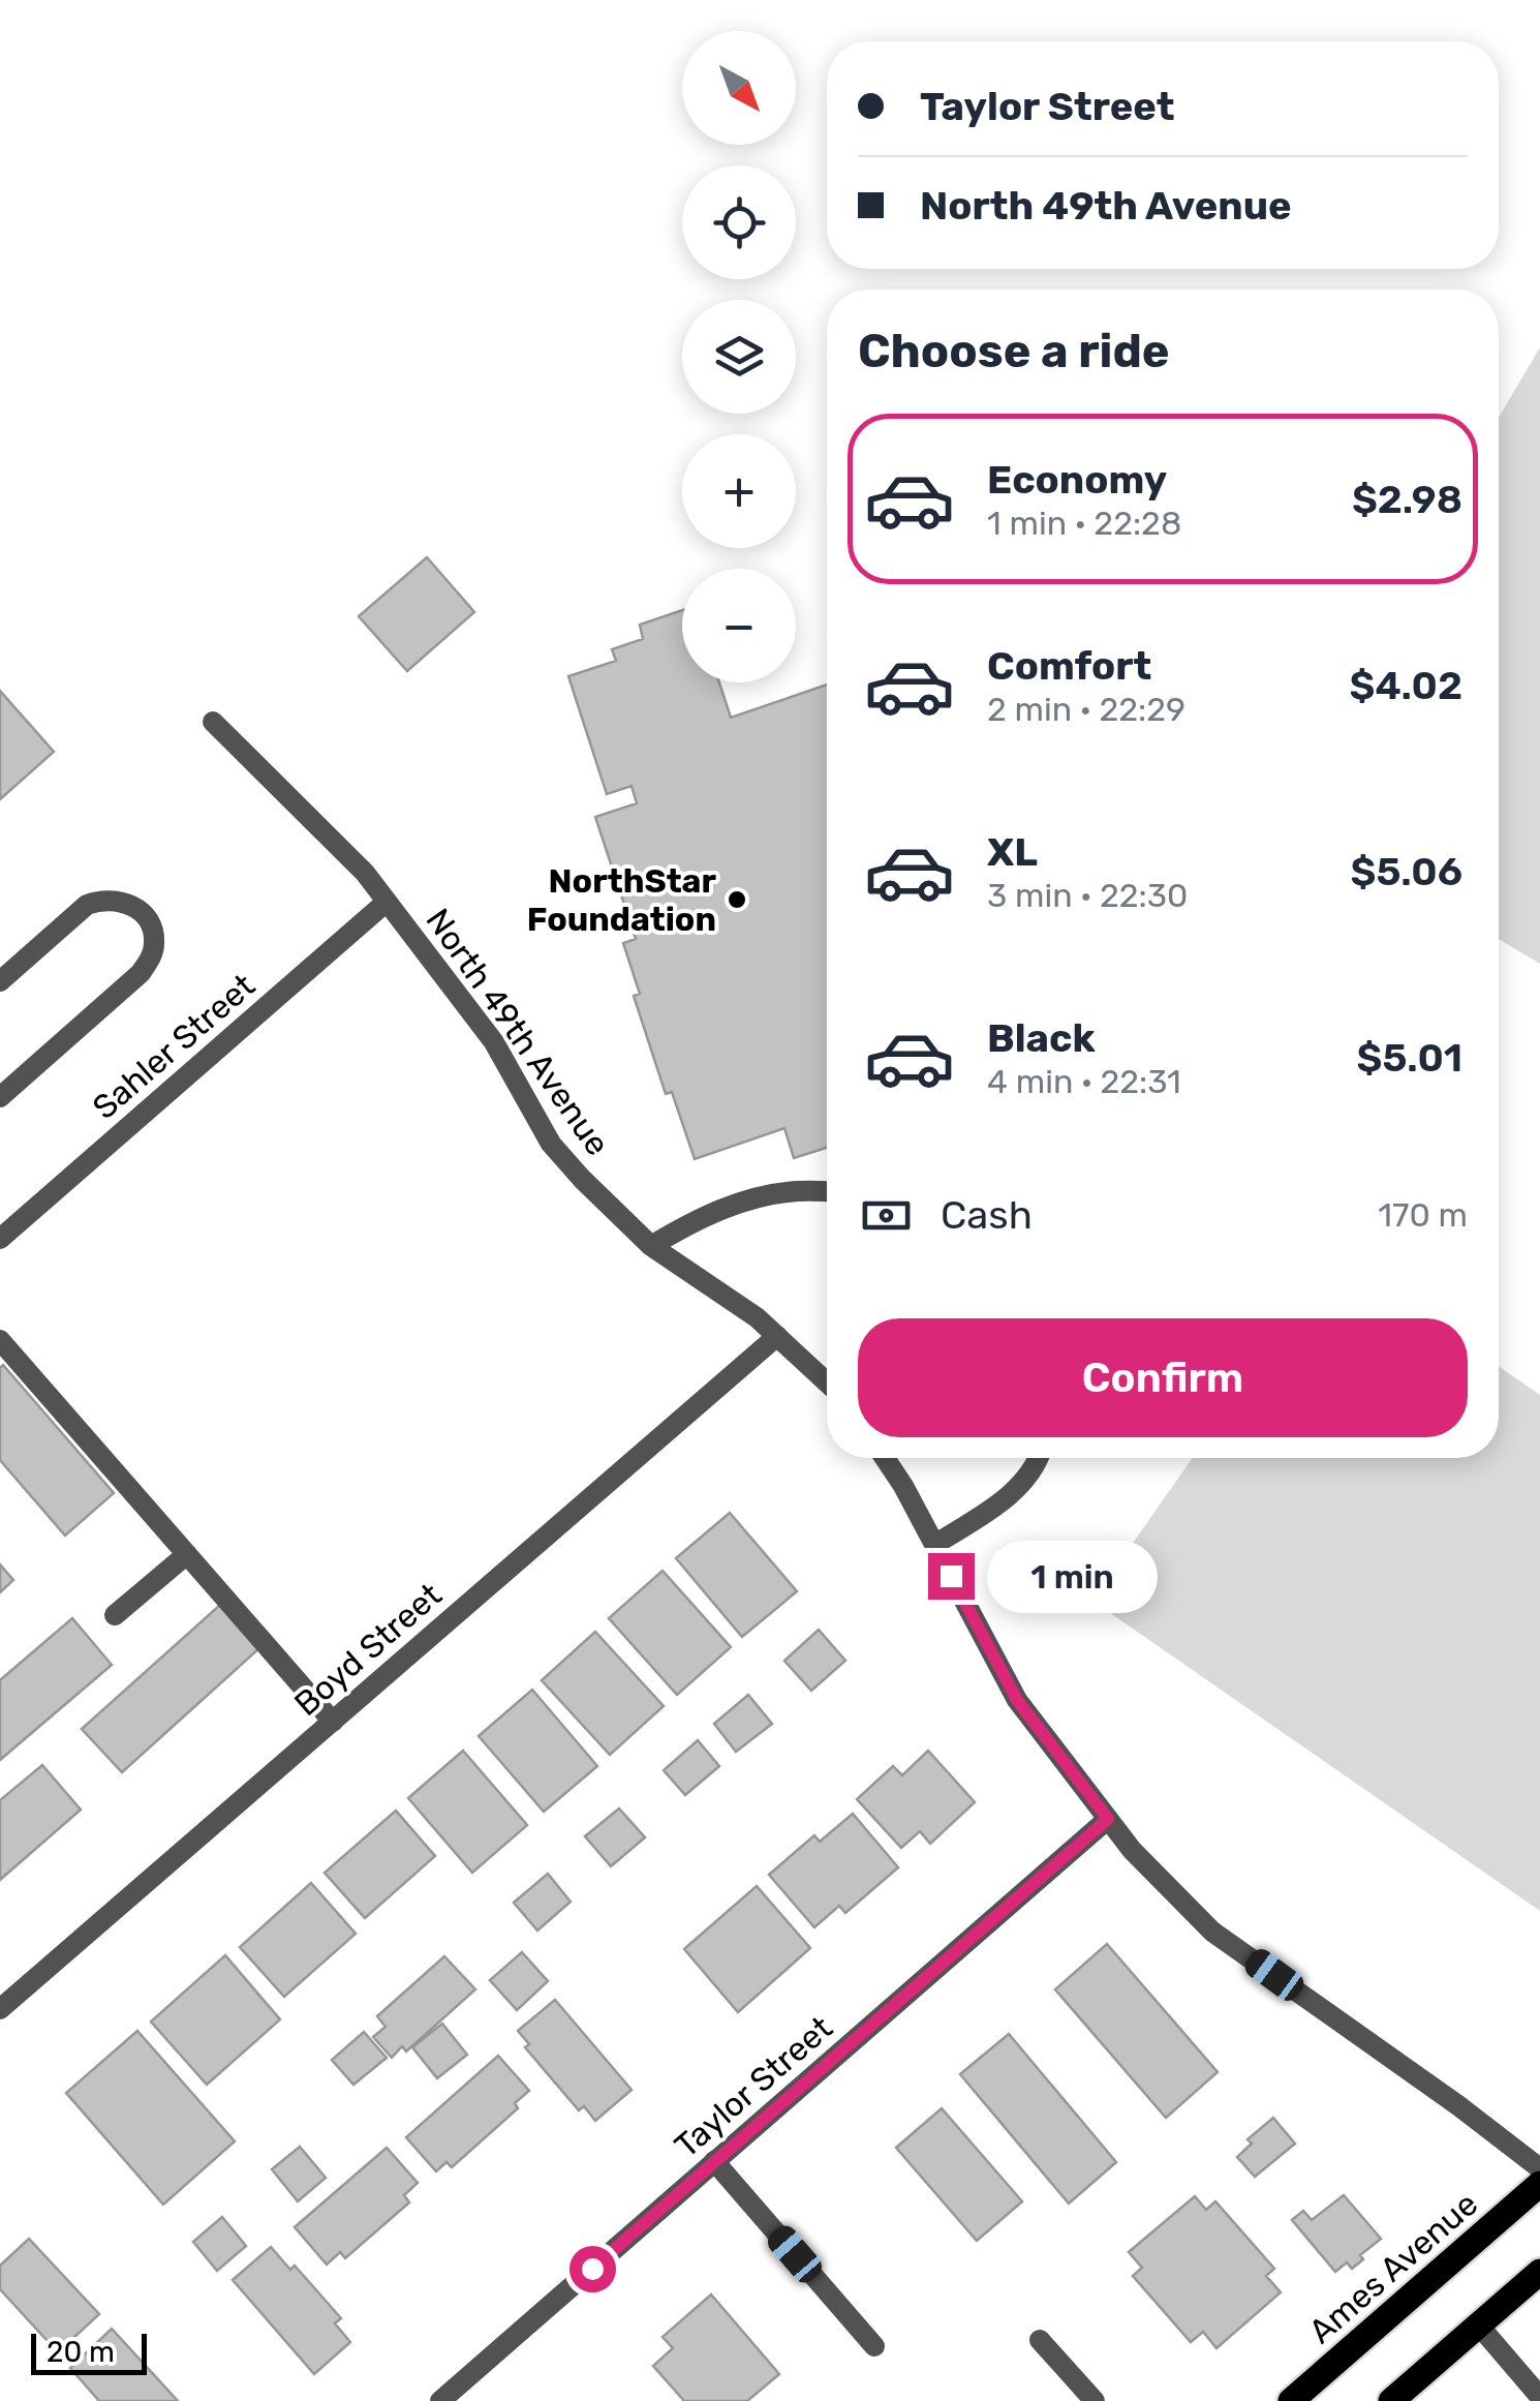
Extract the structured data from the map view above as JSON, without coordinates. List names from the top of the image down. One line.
{"streets":{"main road":["Ames Avenue"],"street":["North 49th Avenue","Sahler Street","Boyd Street","Taylor Street"]},"crossings":[["North 49th Avenue","Sahler Street"],["North 49th Avenue","Boyd Street"]],"places":["NorthStar Foundation"],"scale_bar":"20 m","north":"bottom right","page":{"map_buttons":["+","−"],"banner":["Taylor Street","North 49th Avenue"],"heading":"Choose a ride","list":[{"name":"Economy","note":"1 min · 22:28","value":"$2.98"},{"name":"Comfort","note":"2 min · 22:29","value":"$4.02"},{"name":"XL","note":"3 min · 22:30","value":"$5.06"},{"name":"Black","note":"4 min · 22:31","value":"$5.01"}],"pay":["Cash","170 m"],"buttons":"Confirm","bubble":"1 min","scale":"20 m"}}
